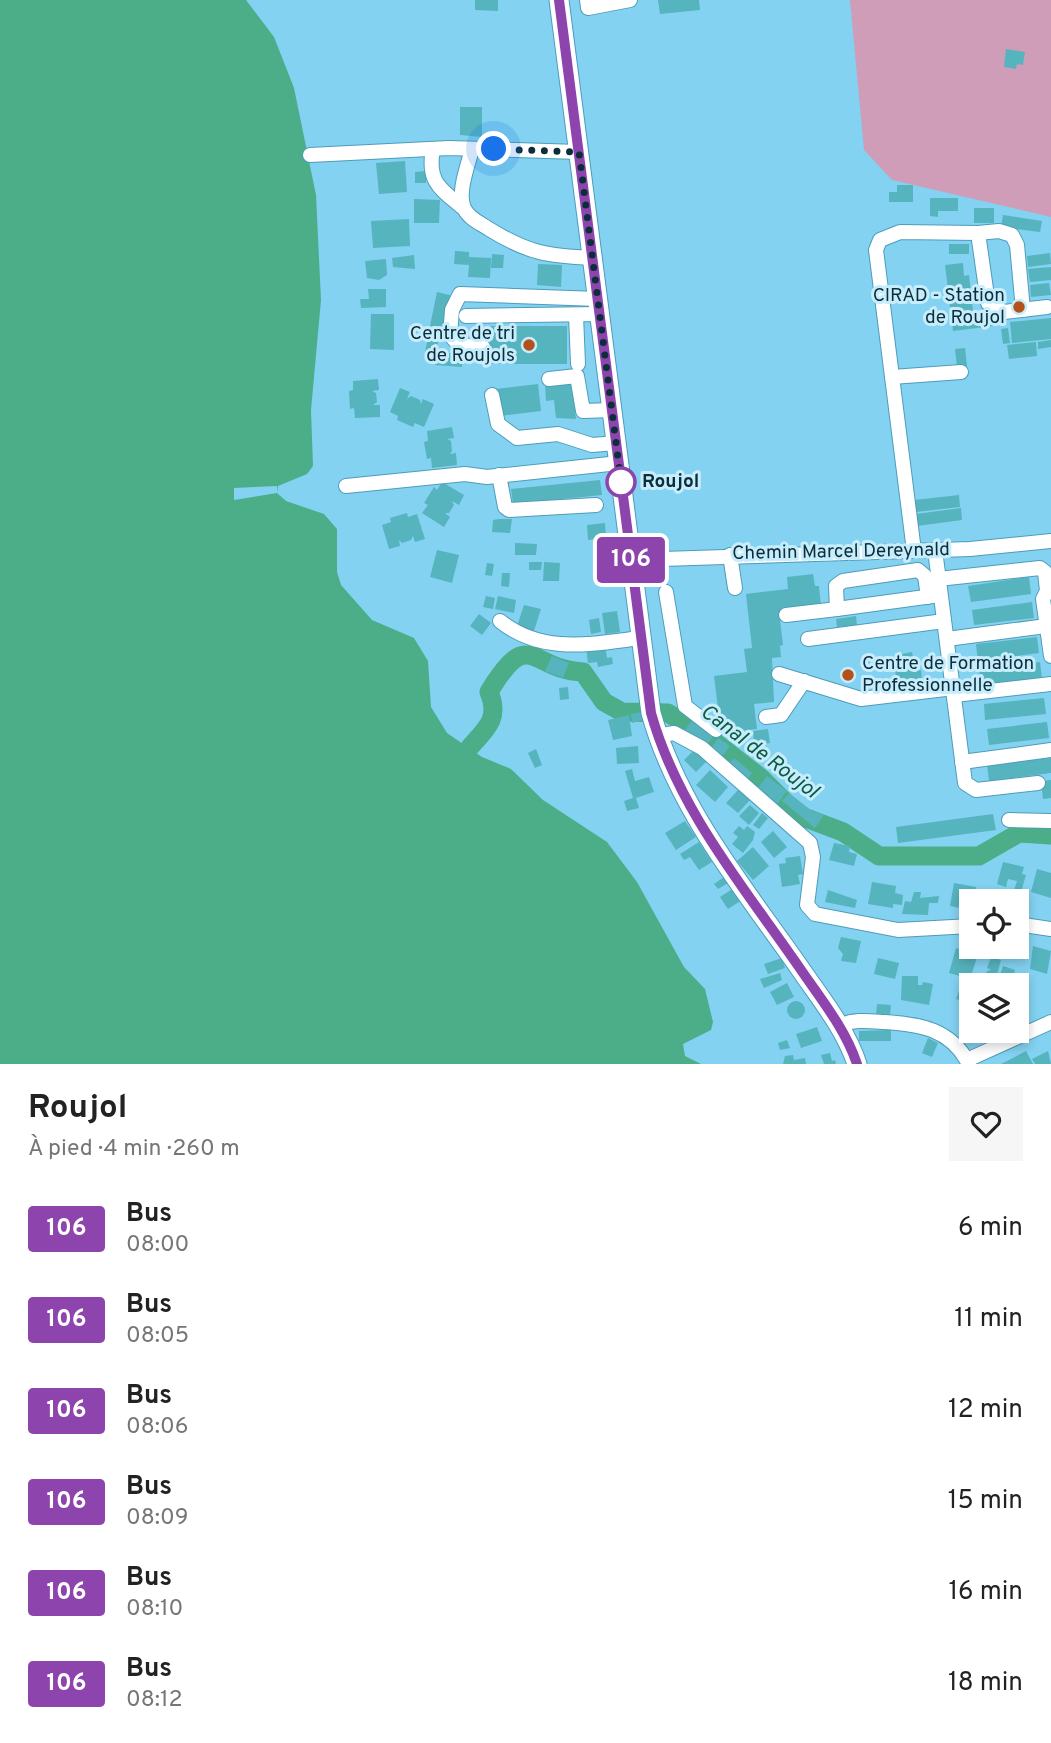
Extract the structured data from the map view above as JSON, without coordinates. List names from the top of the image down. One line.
{"streets":{"street":["Chemin Marcel Dereynald"]},"water":["Canal de Roujol"],"places":["CIRAD - Station de Roujol","Centre de tri de Roujols","Roujol","Centre de Formation Professionnelle"],"lines":["bus line 106"],"page":{"on_map":"106","heading":["Roujol","À pied · 4 min · 260 m"],"list":[{"mark":"106","name":"Bus","note":"08:00","value":"6 min"},{"mark":"106","name":"Bus","note":"08:05","value":"11 min"},{"mark":"106","name":"Bus","note":"08:06","value":"12 min"},{"mark":"106","name":"Bus","note":"08:09","value":"15 min"},{"mark":"106","name":"Bus","note":"08:10","value":"16 min"},{"mark":"106","name":"Bus","note":"08:12","value":"18 min"}]}}
